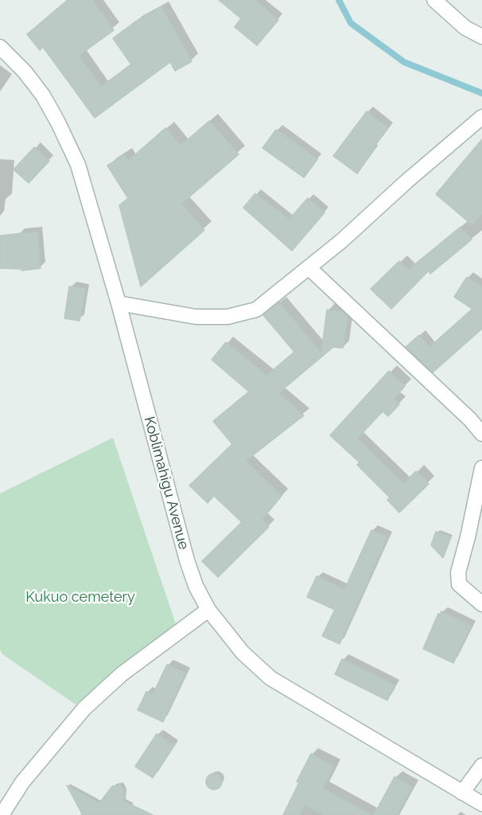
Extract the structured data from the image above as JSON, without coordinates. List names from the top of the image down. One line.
{"streets":{"street":["Koblimahigu Avenue"]},"parks":["Kukuo cemetery"]}
